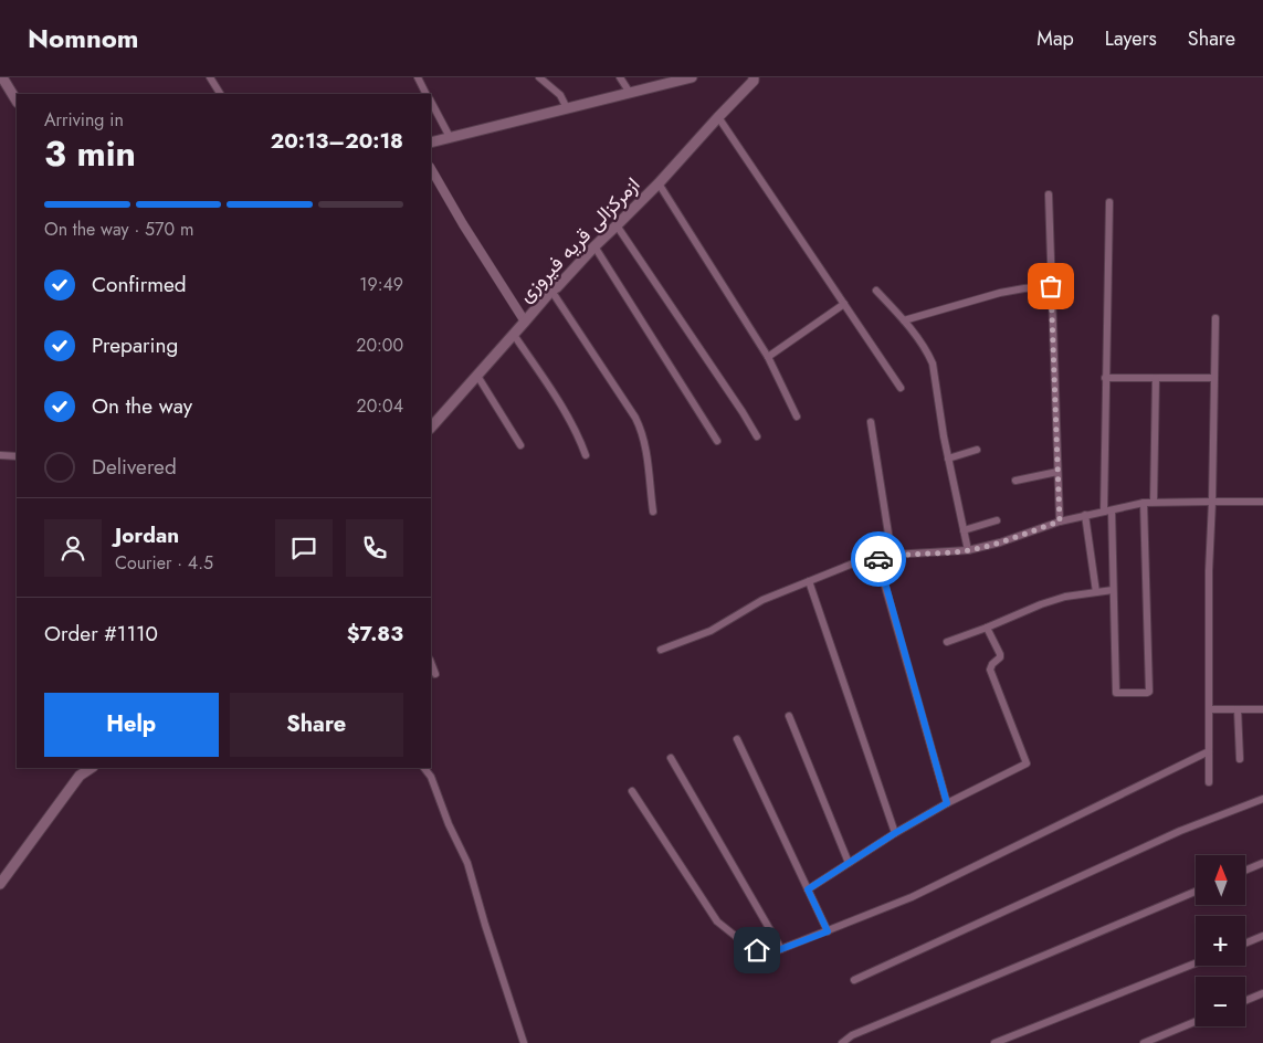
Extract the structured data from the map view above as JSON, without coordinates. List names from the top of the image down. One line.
{"streets":{"main road":["ازمرکزالی قریه فیروزی"]},"north":"top","page":{"header":"Nomnom","nav":["Map","Layers","Share"],"heading":["3 min","Arriving in","20:13–20:18"],"panel":["Jordan","Courier · 4.5","Order #1110","$7.83"],"bar":"On the way · 570 m","list":[["Confirmed","19:49"],["Preparing","20:00"],["On the way","20:04"],"Delivered"],"buttons":["Help","Share"],"map_buttons":["+","−"]}}
